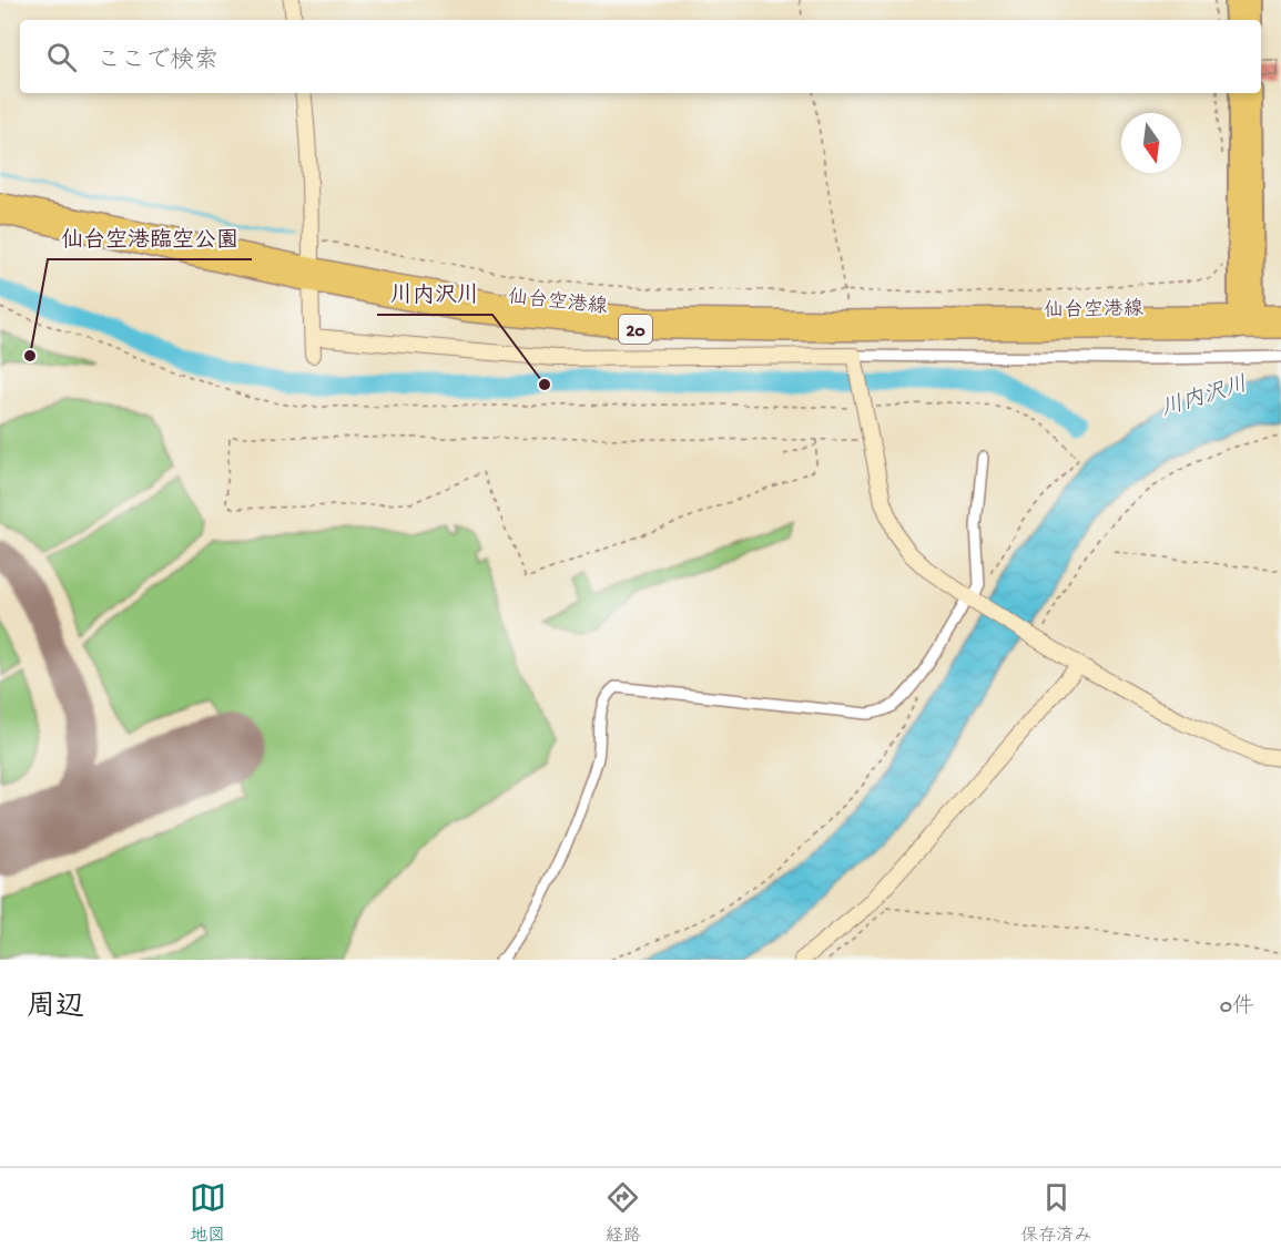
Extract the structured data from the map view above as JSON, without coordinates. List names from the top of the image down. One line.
{"streets":{"main road":["仙台空港線","20"]},"water":["川内沢川"],"places":["仙台空港臨空公園","川内沢川"],"north":"bottom","page":{"search":"ここで検索","heading":["周辺","0件"],"nav":["地図","経路","保存済み"]}}
